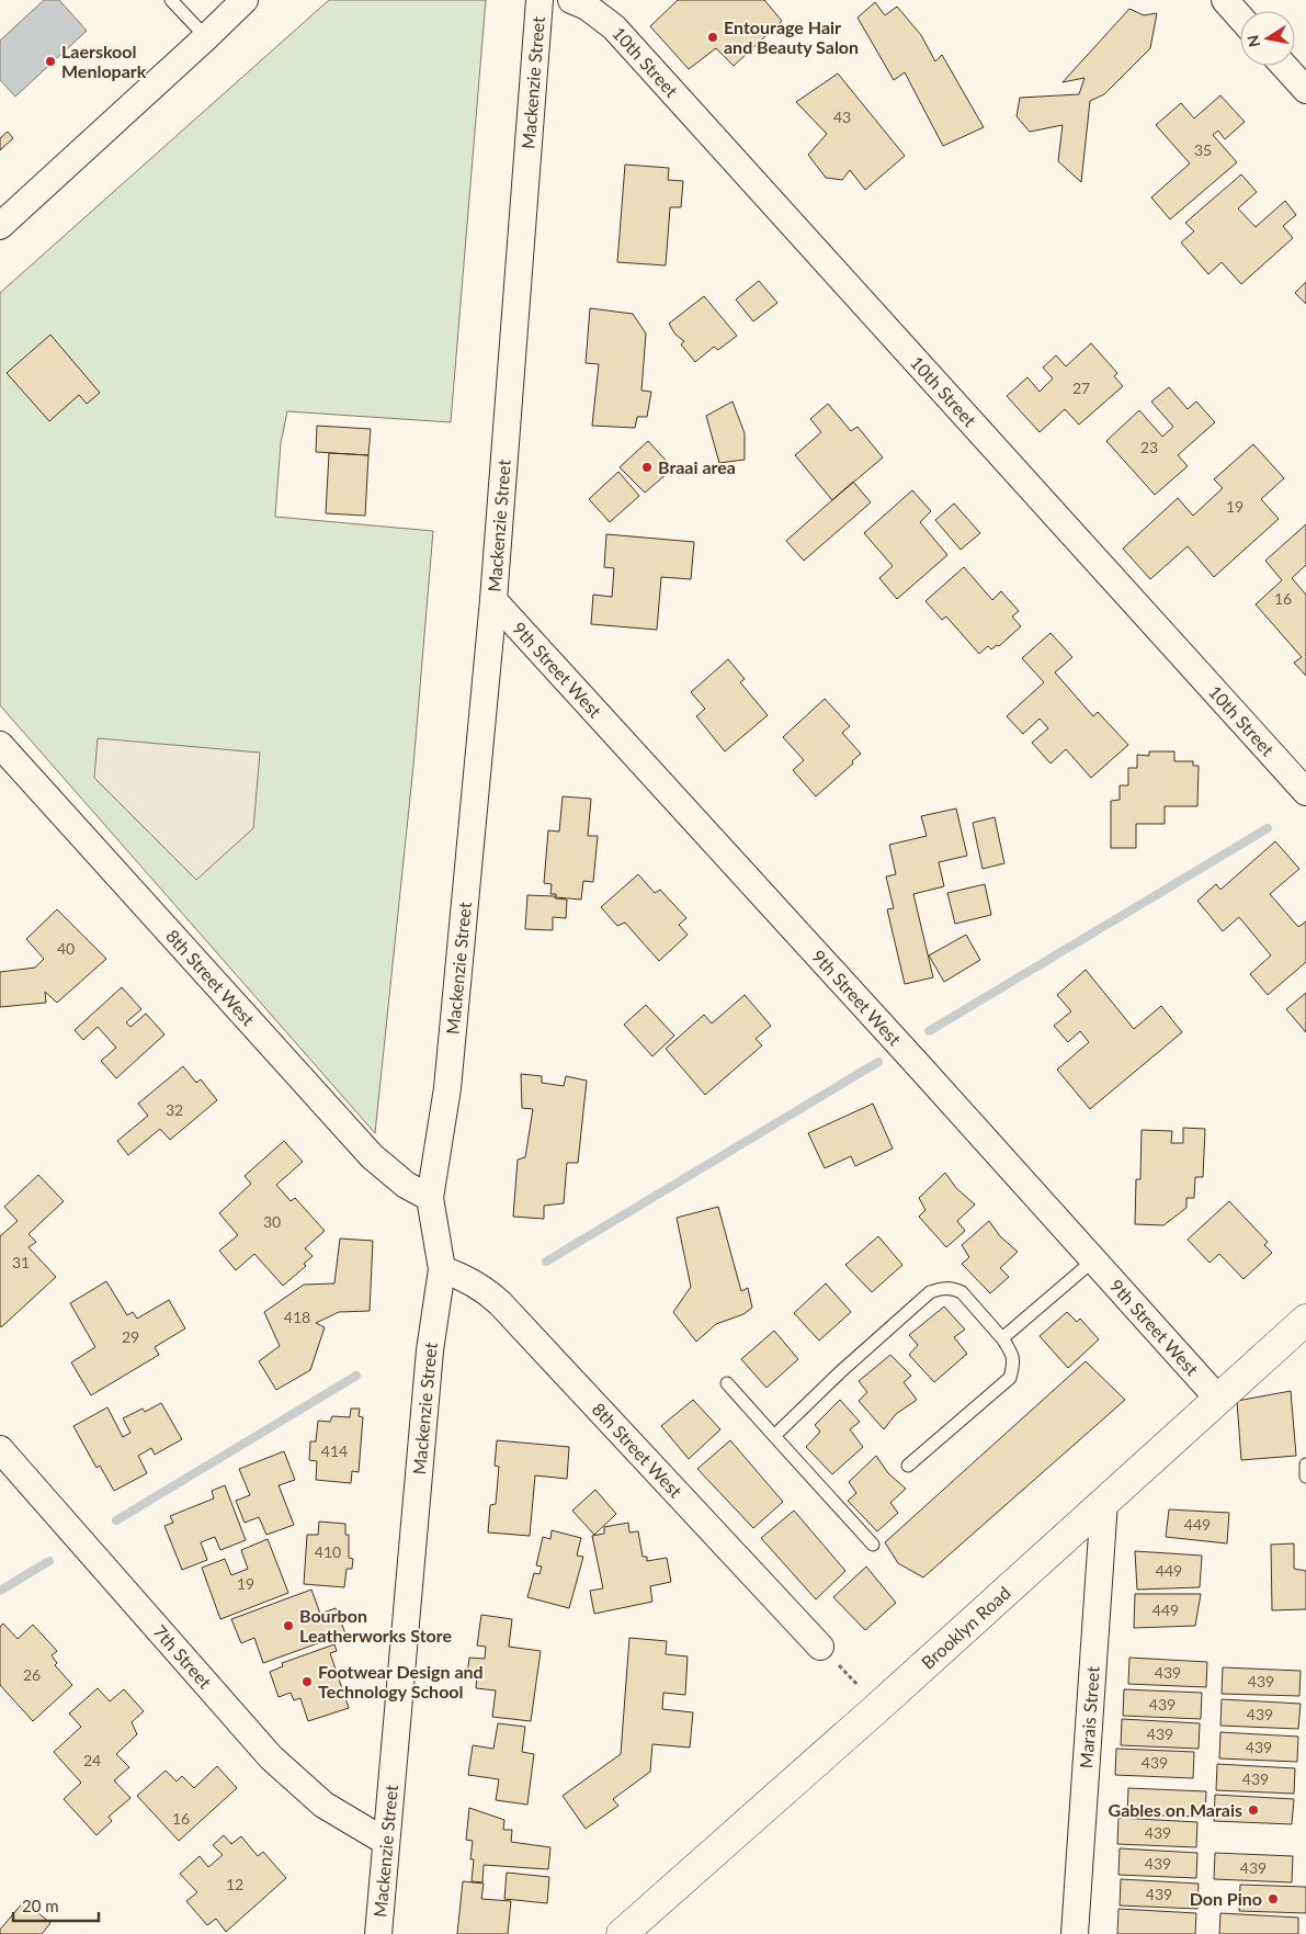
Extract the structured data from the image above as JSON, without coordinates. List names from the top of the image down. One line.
{"streets":{"main road":["Brooklyn Road"],"street":["10th Street","Mackenzie Street","9th Street West","8th Street West","7th Street","Marais Street"]},"crossings":[["Mackenzie Street","9th Street West"],["Mackenzie Street","8th Street West"],["Mackenzie Street","7th Street"],["9th Street West","Brooklyn Road"],["Brooklyn Road","Marais Street"]],"places":["Entourage Hair and Beauty Salon","Laerskool Menlopark","Braai area","Bourbon Leatherworks Store","Footwear Design and Technology School","Gables on Marais","Don Pino"],"house_numbers":["43","35","27","23","19","16","40","32","30","31","418","29","414","449","410","449","19","449","439","26","439","439","439","439","439","24","439","439","16","439","439","439","12","439"],"scale_bar":"20 m","north":"left"}
